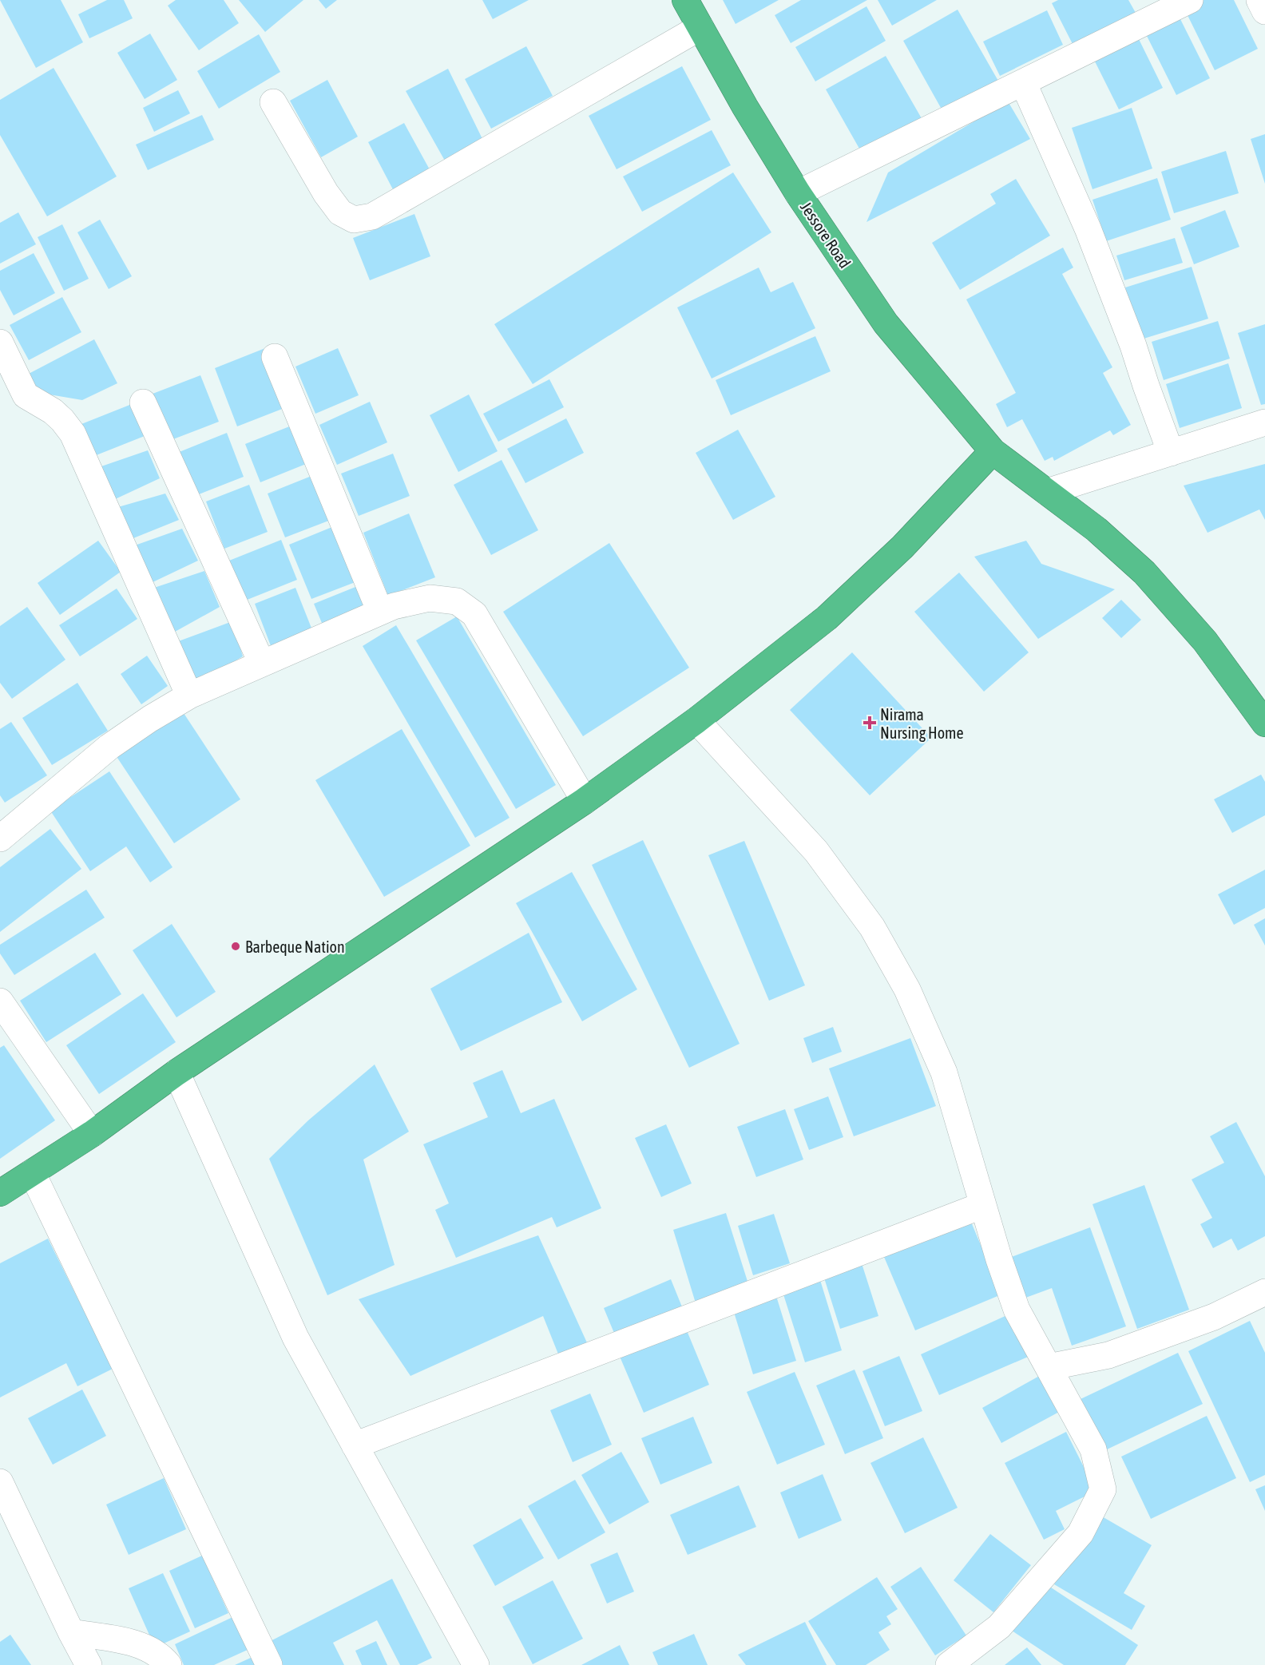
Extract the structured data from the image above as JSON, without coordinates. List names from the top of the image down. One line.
{"streets":{"highway":["Jessore Road"]},"places":{"health":["Nirama Nursing Home"],"other":["Barbeque Nation"]}}
